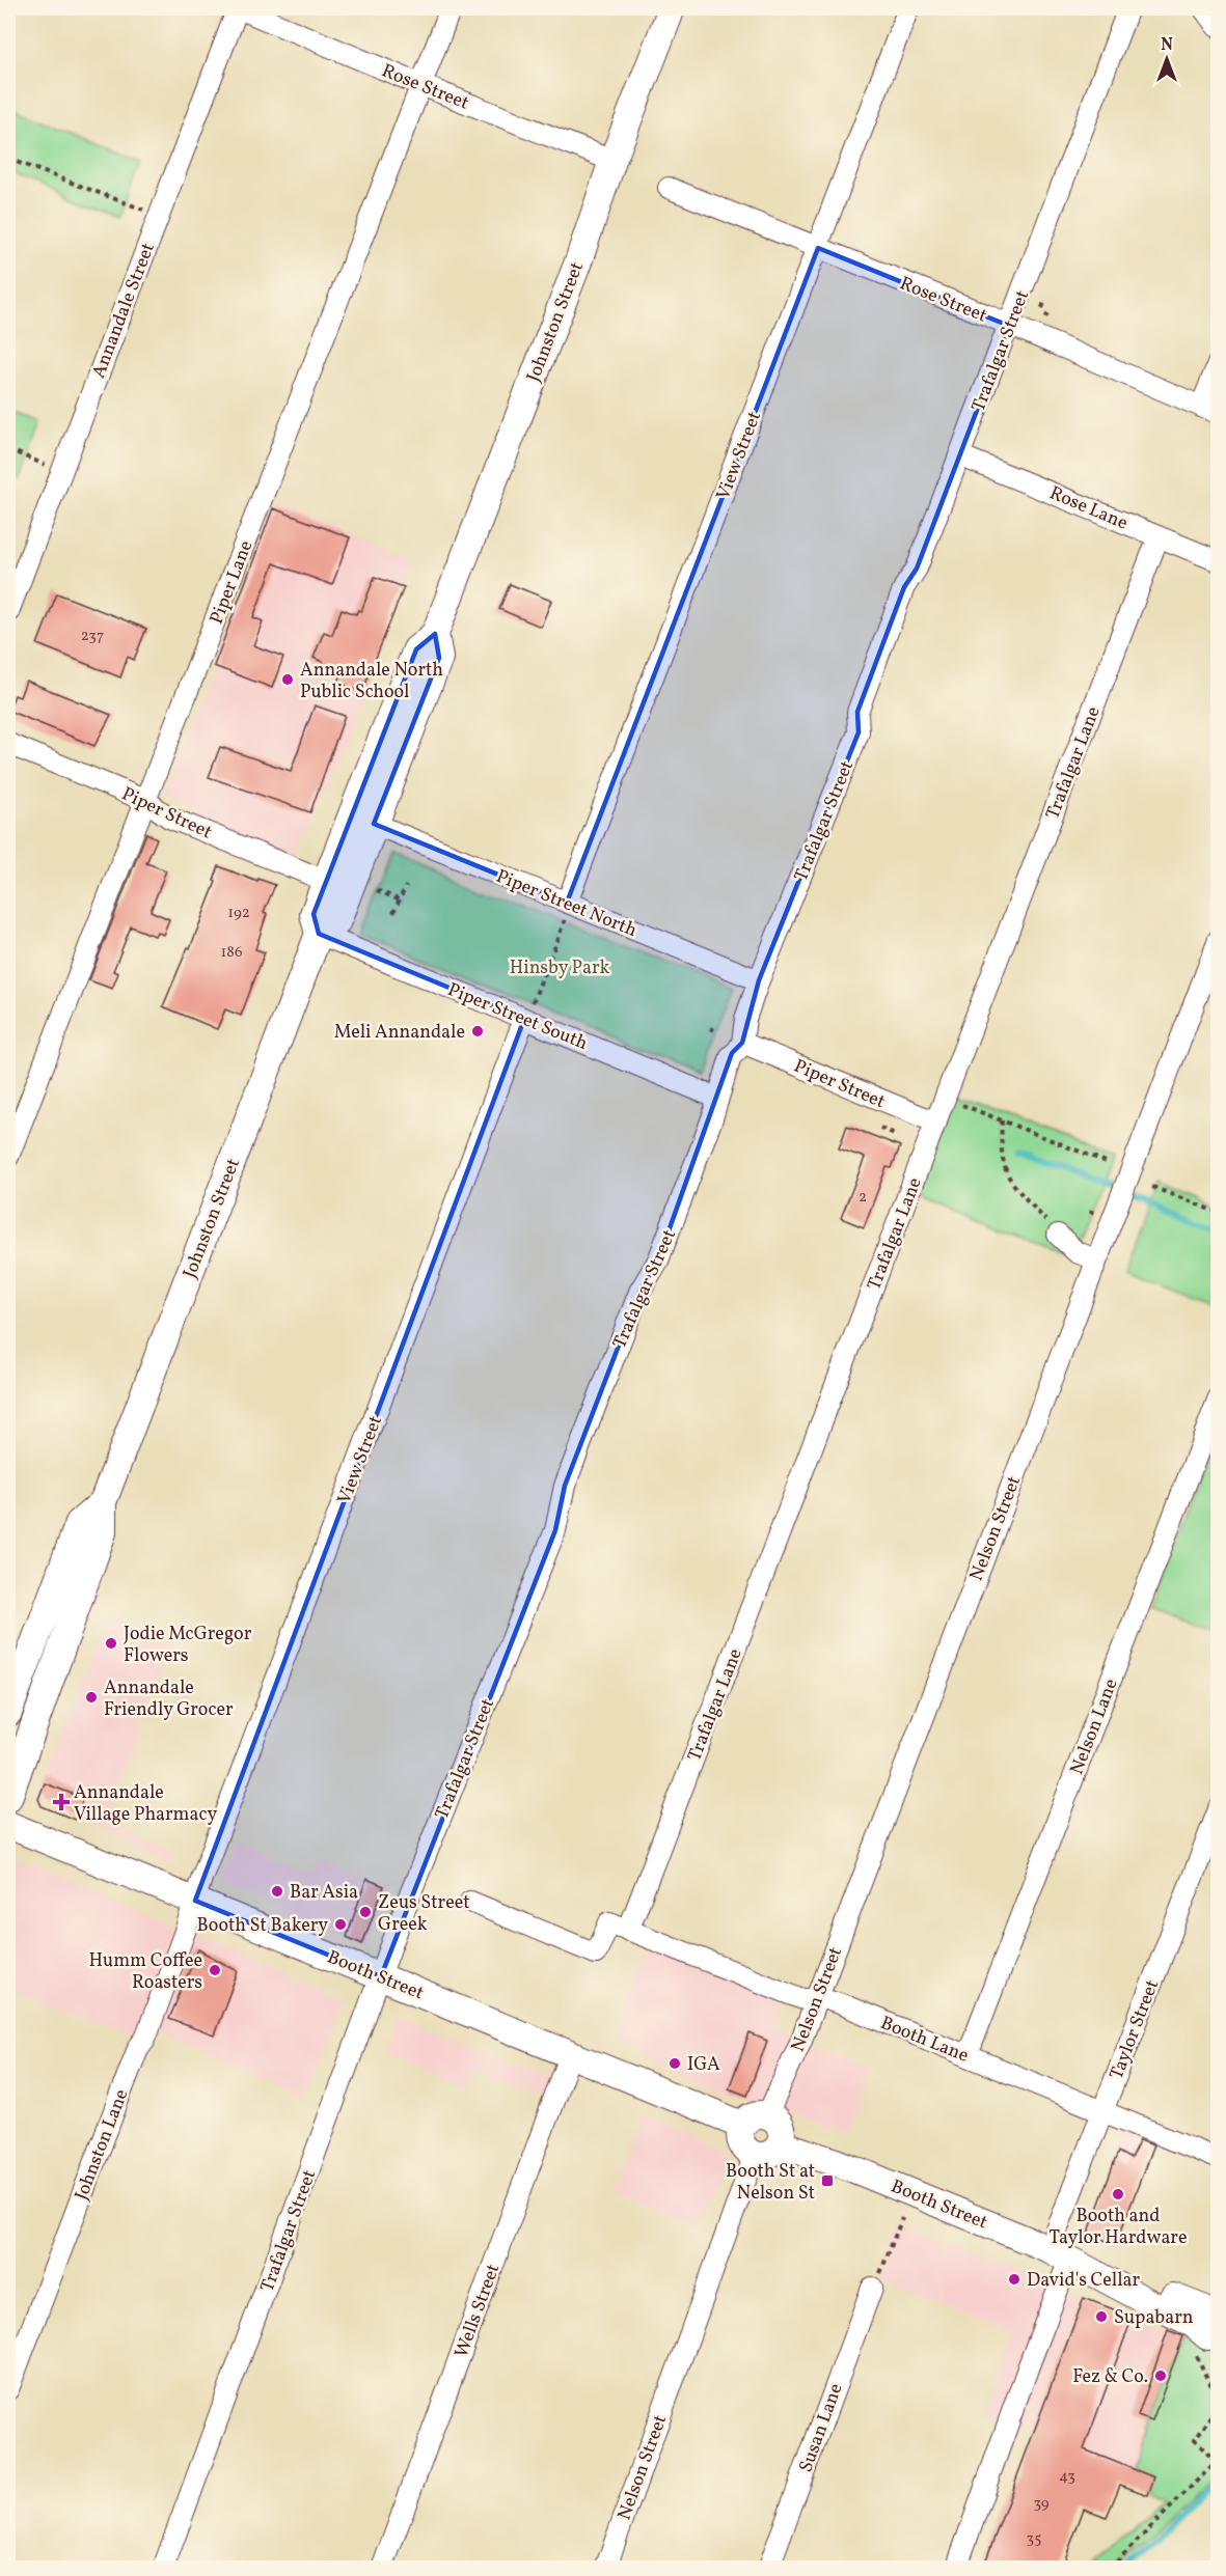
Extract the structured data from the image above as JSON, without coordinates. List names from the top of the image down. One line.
{"streets":{"main road":["Johnston Street","Booth Street"],"street":["Rose Street","Annandale Street","Trafalgar Street","View Street","Rose Lane","Piper Lane","Trafalgar Lane","Piper Street","Piper Street North","Piper Street South","Nelson Street","Nelson Lane","Taylor Street","Booth Lane","Johnston Lane","Wells Street","Susan Lane"]},"crossings":[["Rose Street","Annandale Street"],["Rose Street","Johnston Street"],["Rose Street","Trafalgar Street"],["Rose Street","View Street"],["Rose Street","Piper Lane"],["Johnston Street","Piper Street"],["Johnston Street","Piper Street North"],["Johnston Street","Piper Street South"],["Trafalgar Street","Rose Lane"],["Trafalgar Street","Piper Street"],["Trafalgar Street","Piper Street North"],["Trafalgar Street","Piper Street South"],["Trafalgar Street","Booth Street"],["View Street","Piper Street North"],["View Street","Piper Street South"],["View Street","Booth Street"],["View Street","Johnston Lane"],["Rose Lane","Trafalgar Lane"],["Piper Lane","Piper Street"],["Trafalgar Lane","Piper Street"],["Trafalgar Lane","Booth Lane"],["Nelson Street","Booth Street"],["Nelson Street","Booth Lane"],["Nelson Lane","Booth Lane"],["Booth Street","Taylor Street"],["Booth Street","Johnston Lane"],["Booth Street","Wells Street"],["Taylor Street","Booth Lane"]],"parks":["Hinsby Park"],"places":{"other":["Annandale North Public School","Meli Annandale","Jodie McGregor Flowers","Annandale Friendly Grocer","Bar Asia","Zeus Street Greek","Booth St Bakery","Humm Coffee Roasters","IGA","Booth and Taylor Hardware","David's Cellar","Supabarn","Fez & Co."],"health":["Annandale Village Pharmacy"],"transit":["Booth St at Nelson St"]},"house_numbers":["237","192","186","2","43","39","35"],"north":"top"}
